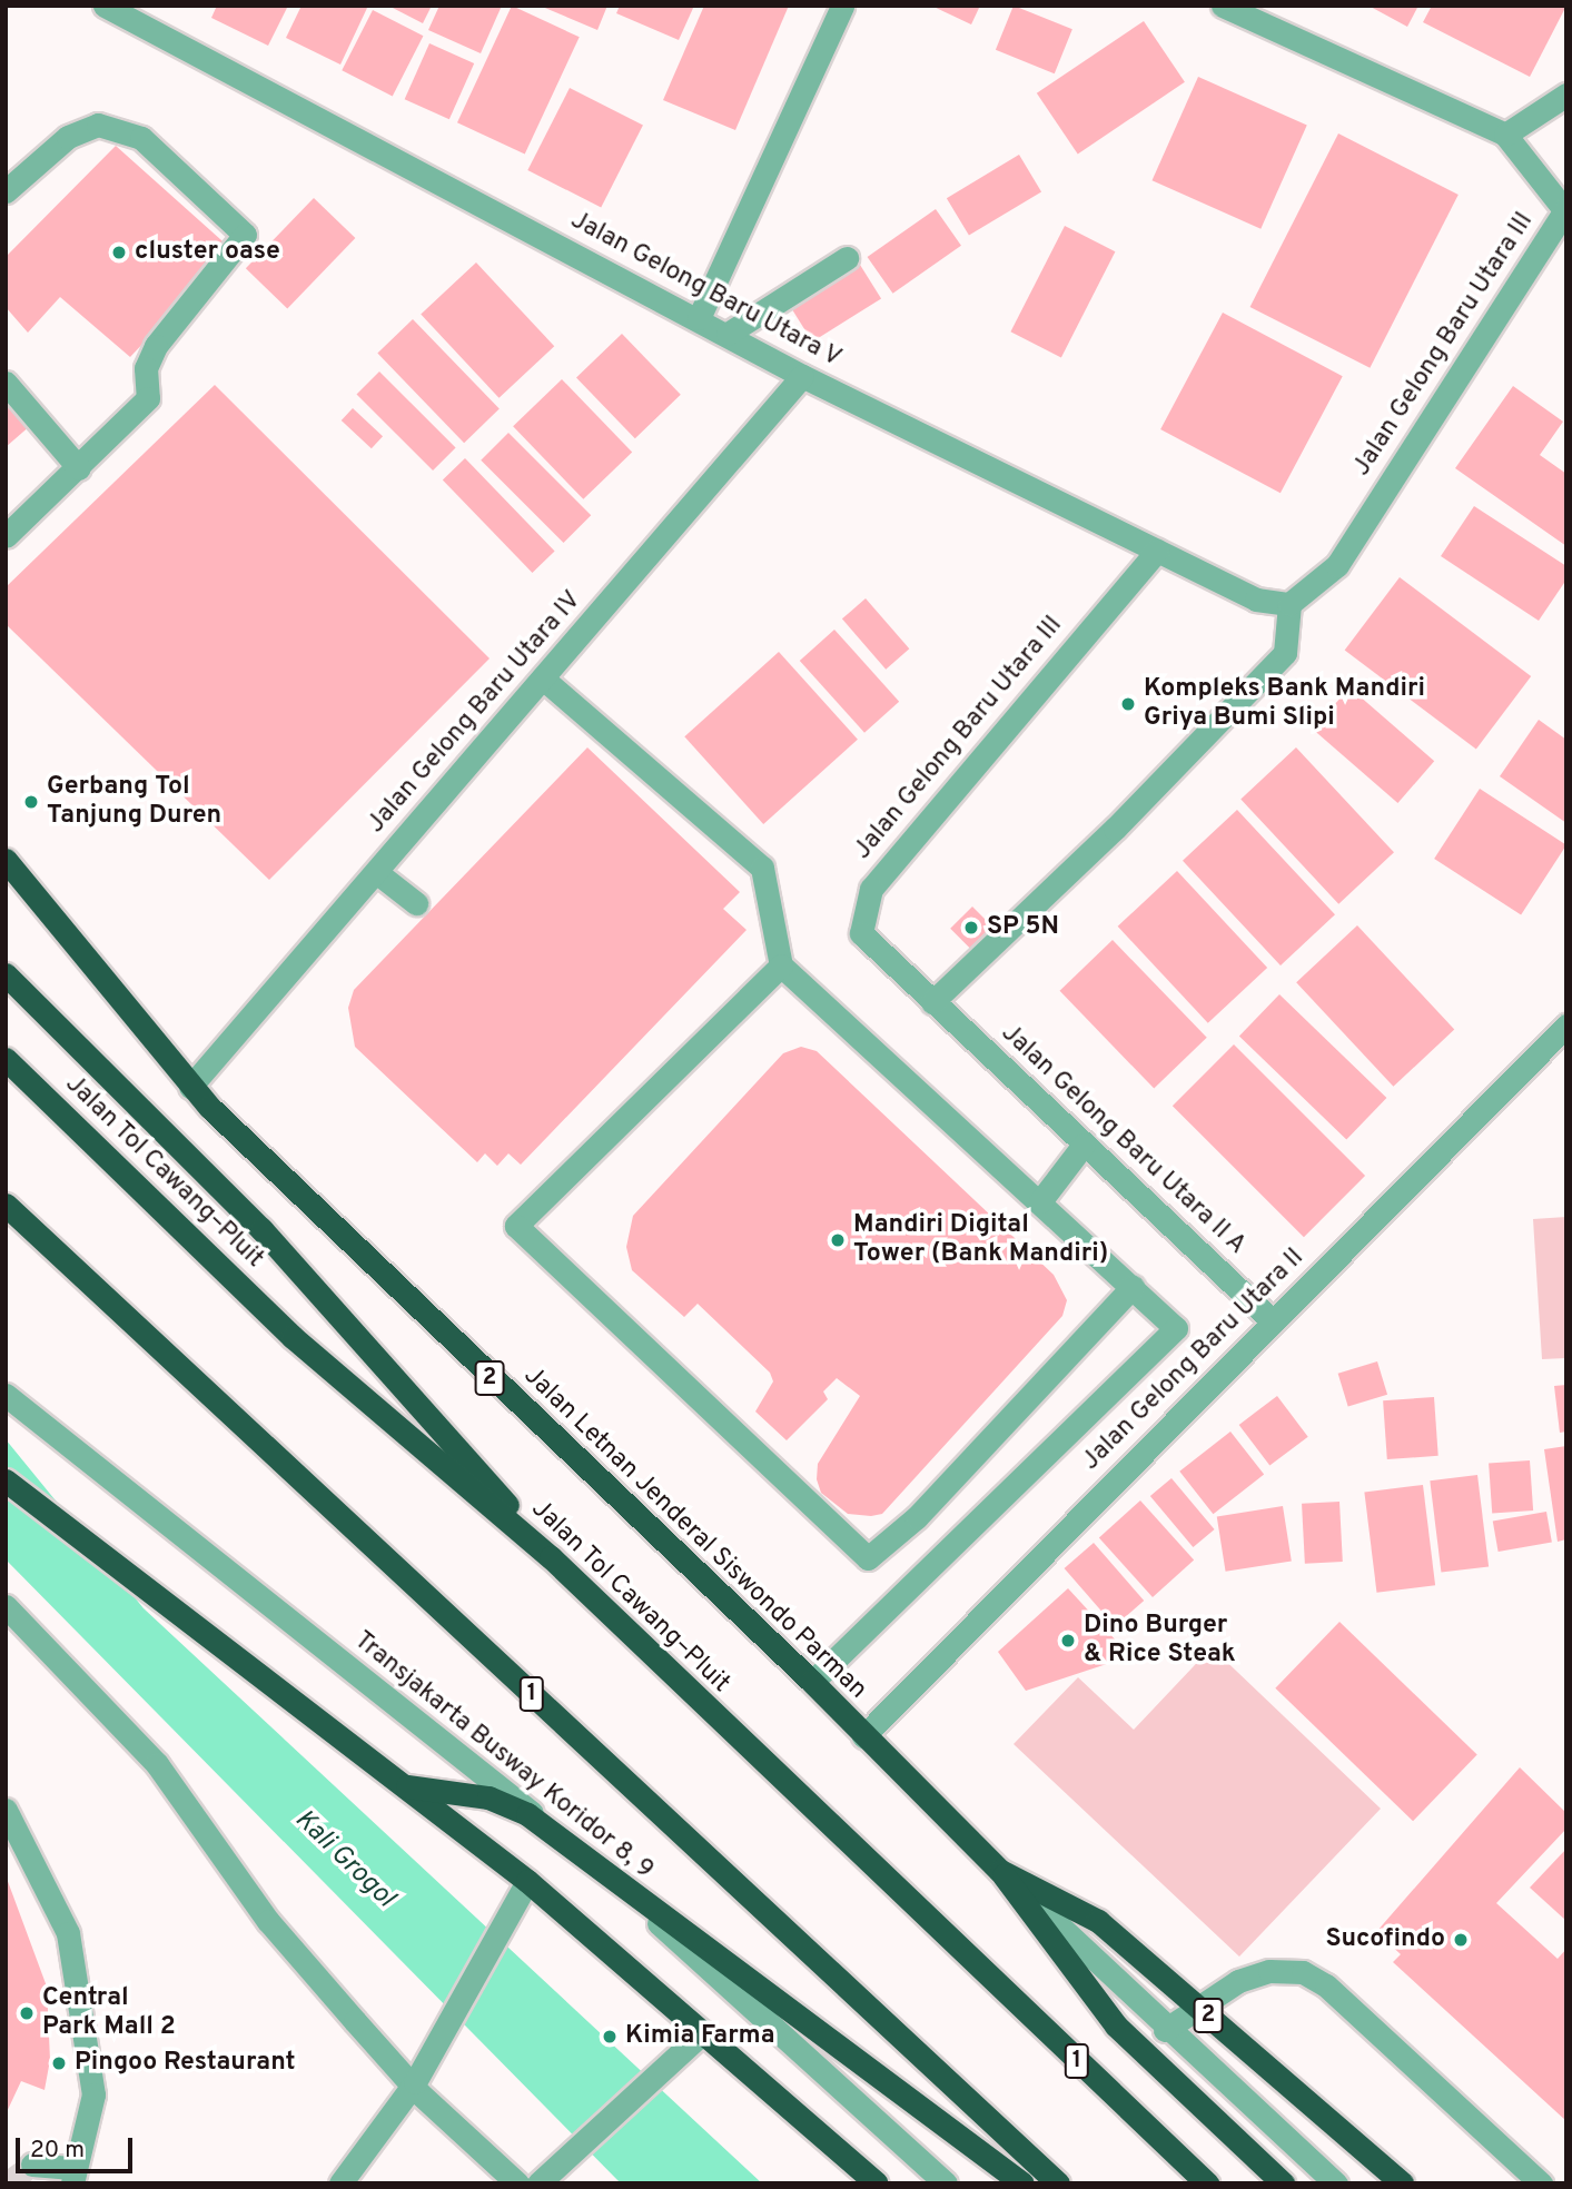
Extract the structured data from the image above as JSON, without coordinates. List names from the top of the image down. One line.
{"streets":{"highway":["Jalan Tol Cawang–Pluit","2","Jalan Letnan Jenderal Siswondo Parman","1"],"street":["Jalan Gelong Baru Utara V","Jalan Gelong Baru Utara III","Jalan Gelong Baru Utara IV","Jalan Gelong Baru Utara II A","Jalan Gelong Baru Utara II","Transjakarta Busway Koridor 8, 9"]},"crossings":[["Jalan Gelong Baru Utara V","Jalan Gelong Baru Utara III"],["Jalan Gelong Baru Utara V","Jalan Gelong Baru Utara IV"],["Jalan Gelong Baru Utara III","Jalan Gelong Baru Utara II A"],["Jalan Gelong Baru Utara IV","Jalan Letnan Jenderal Siswondo Parman"],["Jalan Gelong Baru Utara II A","Jalan Gelong Baru Utara II"],["Jalan Gelong Baru Utara II","Jalan Letnan Jenderal Siswondo Parman"]],"water":["Kali Grogol"],"places":["cluster oase","Kompleks Bank Mandiri Griya Bumi Slipi","Gerbang Tol Tanjung Duren","SP 5N","Mandiri Digital Tower (Bank Mandiri)","Dino Burger & Rice Steak","Sucofindo","Central Park Mall 2","Kimia Farma","Pingoo Restaurant"],"scale_bar":"20 m"}
